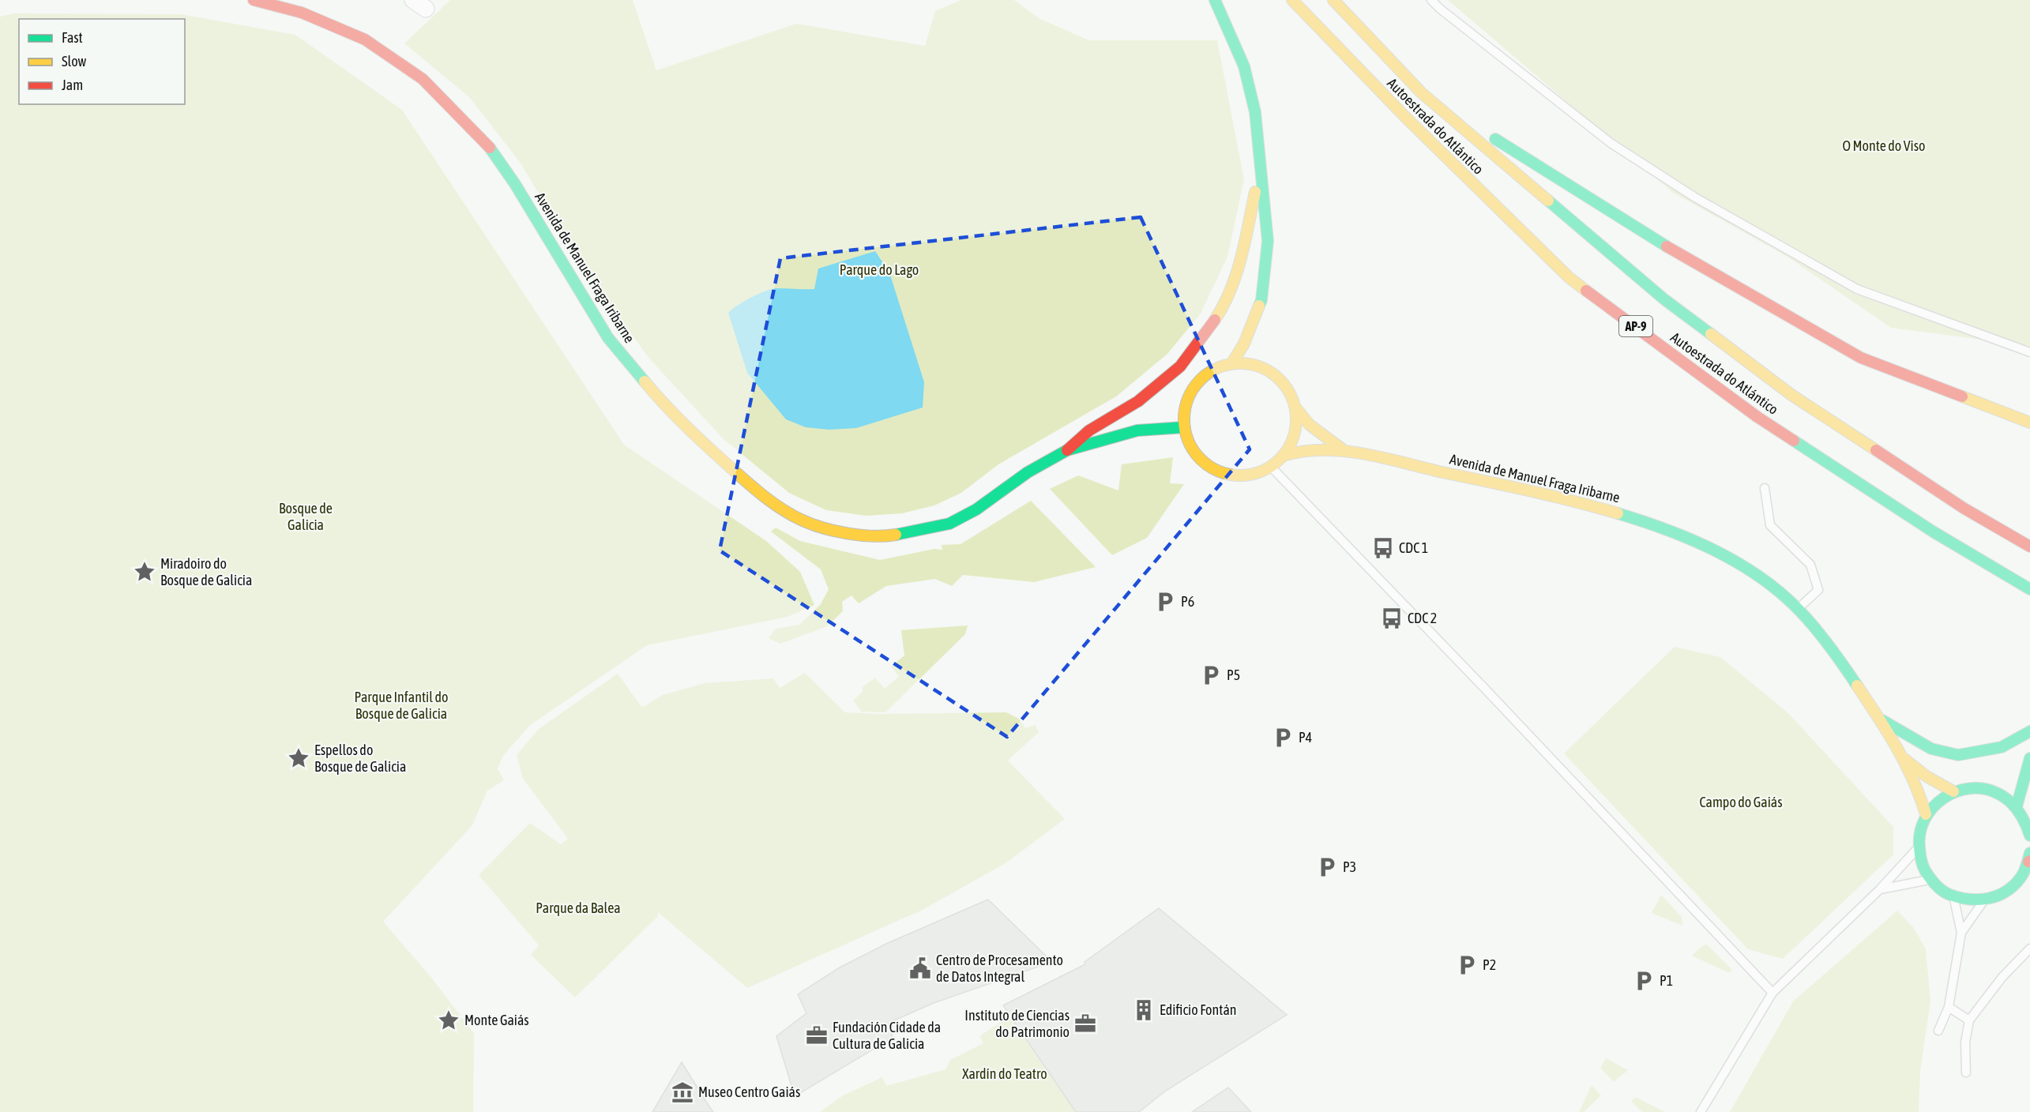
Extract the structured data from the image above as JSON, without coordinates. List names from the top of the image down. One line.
{"streets":{"main road":["Autoestrada do Atlántico","Avenida de Manuel Fraga Iribarne","AP-9"]},"parks":["O Monte do Viso","Parque do Lago","Bosque de Galicia","Parque Infantil do Bosque de Galicia","Campo do Gaiás","Parque da Balea","Xardín do Teatro"],"places":{"bus stop":["CDC 1","CDC 2"],"place":["Miradoiro do Bosque de Galicia","Espellos do Bosque de Galicia","Monte Gaiás"],"parking":["P6","P5","P4","P3","P2","P1"],"public building":["Centro de Procesamento de Datos Integral"],"building":["Edificio Fontán"],"office":["Instituto de Ciencias do Patrimonio","Fundación Cidade da Cultura de Galicia"],"museum":["Museo Centro Gaiás"]},"legend":["Fast","Slow","Jam"]}
